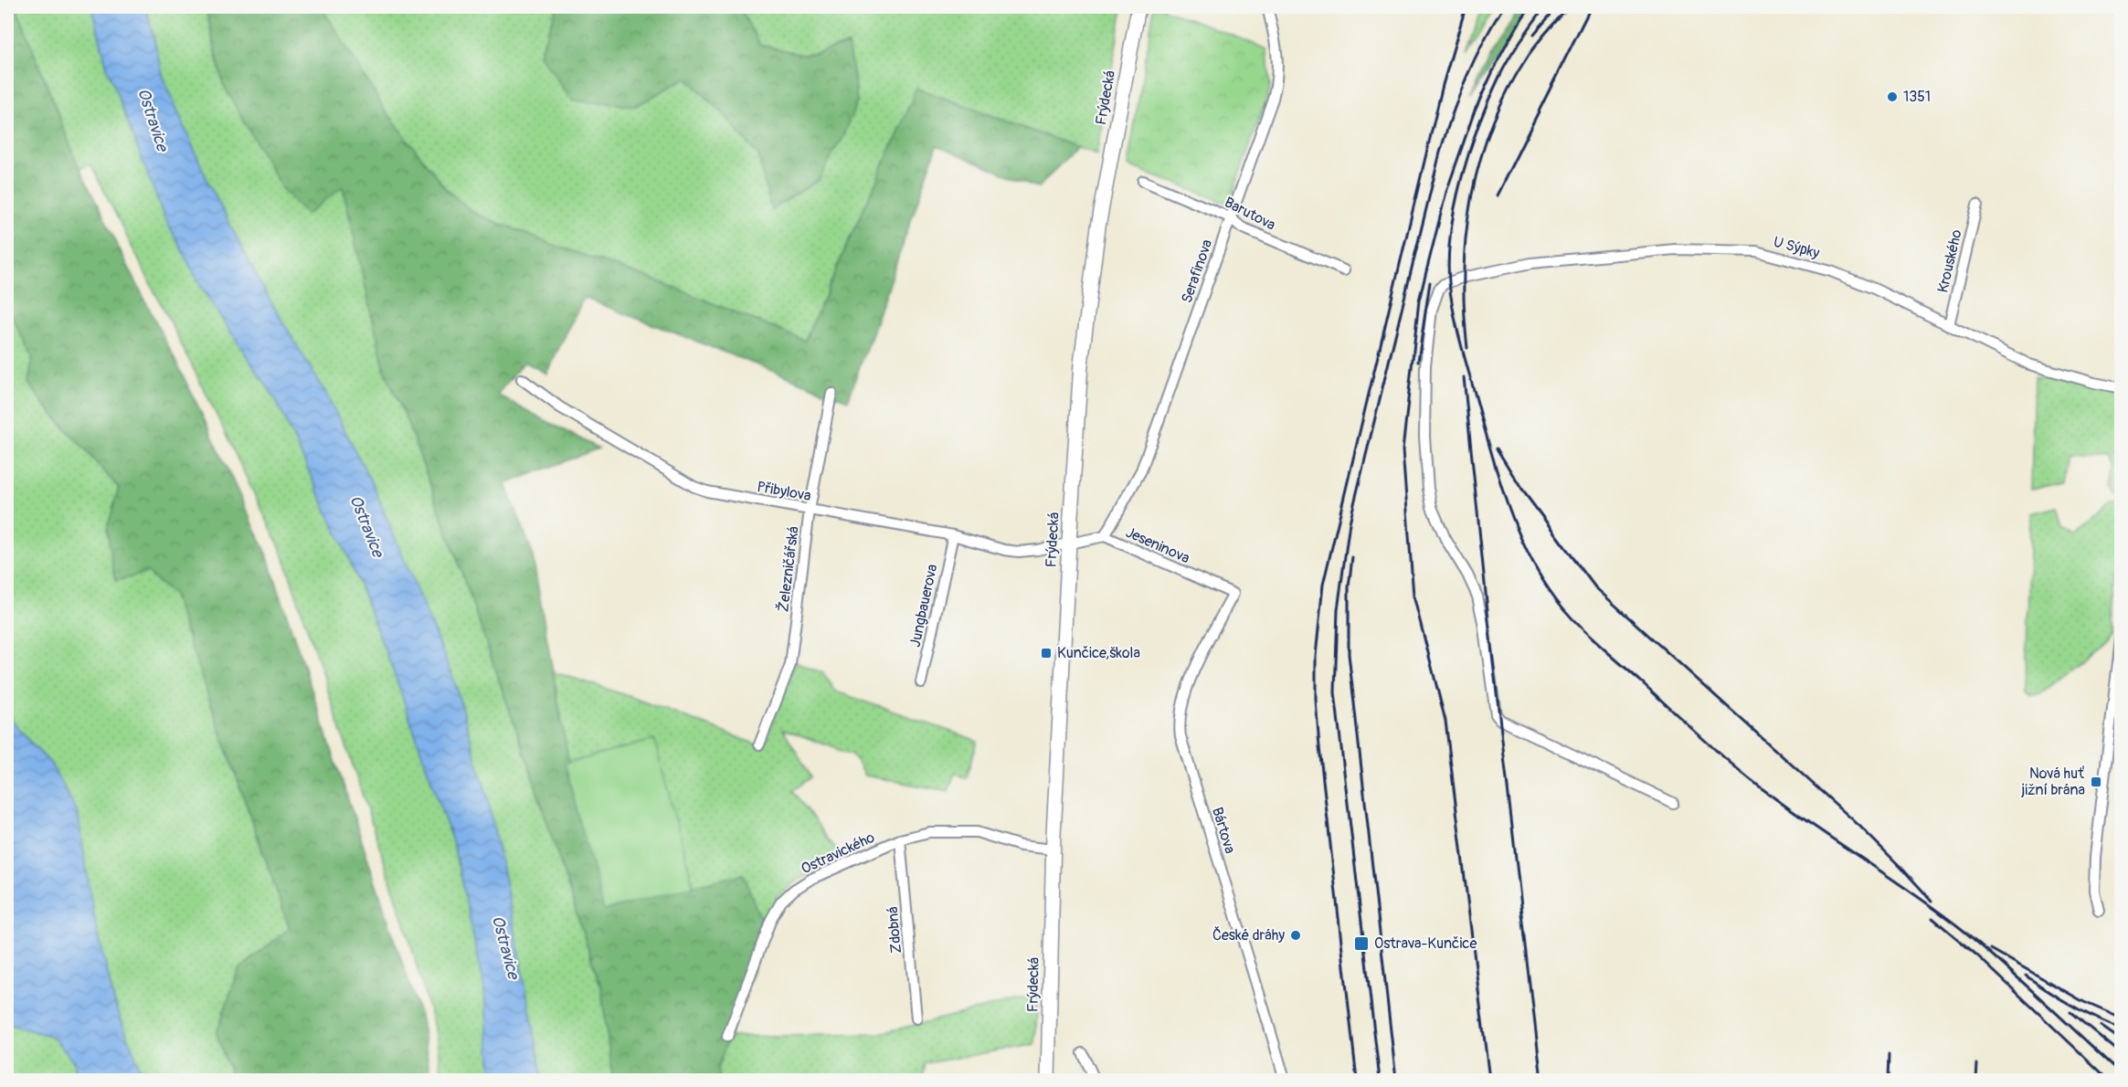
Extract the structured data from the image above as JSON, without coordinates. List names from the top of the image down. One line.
{"streets":{"main road":["Frýdecká"],"street":["Barutova","U Sýpky","Krouského","Serafinova","Přibylova","Jeseninova","Železničářská","Jungbauerova","Bártova","Ostravického","Zdobná"]},"crossings":[["Frýdecká","Přibylova"],["Frýdecká","Jeseninova"],["Frýdecká","Ostravického"],["Barutova","Serafinova"],["U Sýpky","Krouského"],["Serafinova","Jeseninova"],["Přibylova","Jeseninova"],["Přibylova","Železničářská"],["Přibylova","Jungbauerova"],["Jeseninova","Bártova"],["Ostravického","Zdobná"]],"water":["Ostravice"],"places":{"other":["1351","České dráhy"],"transit":["Kunčice,škola","Nová huť jižní brána","Ostrava-Kunčice"]}}
